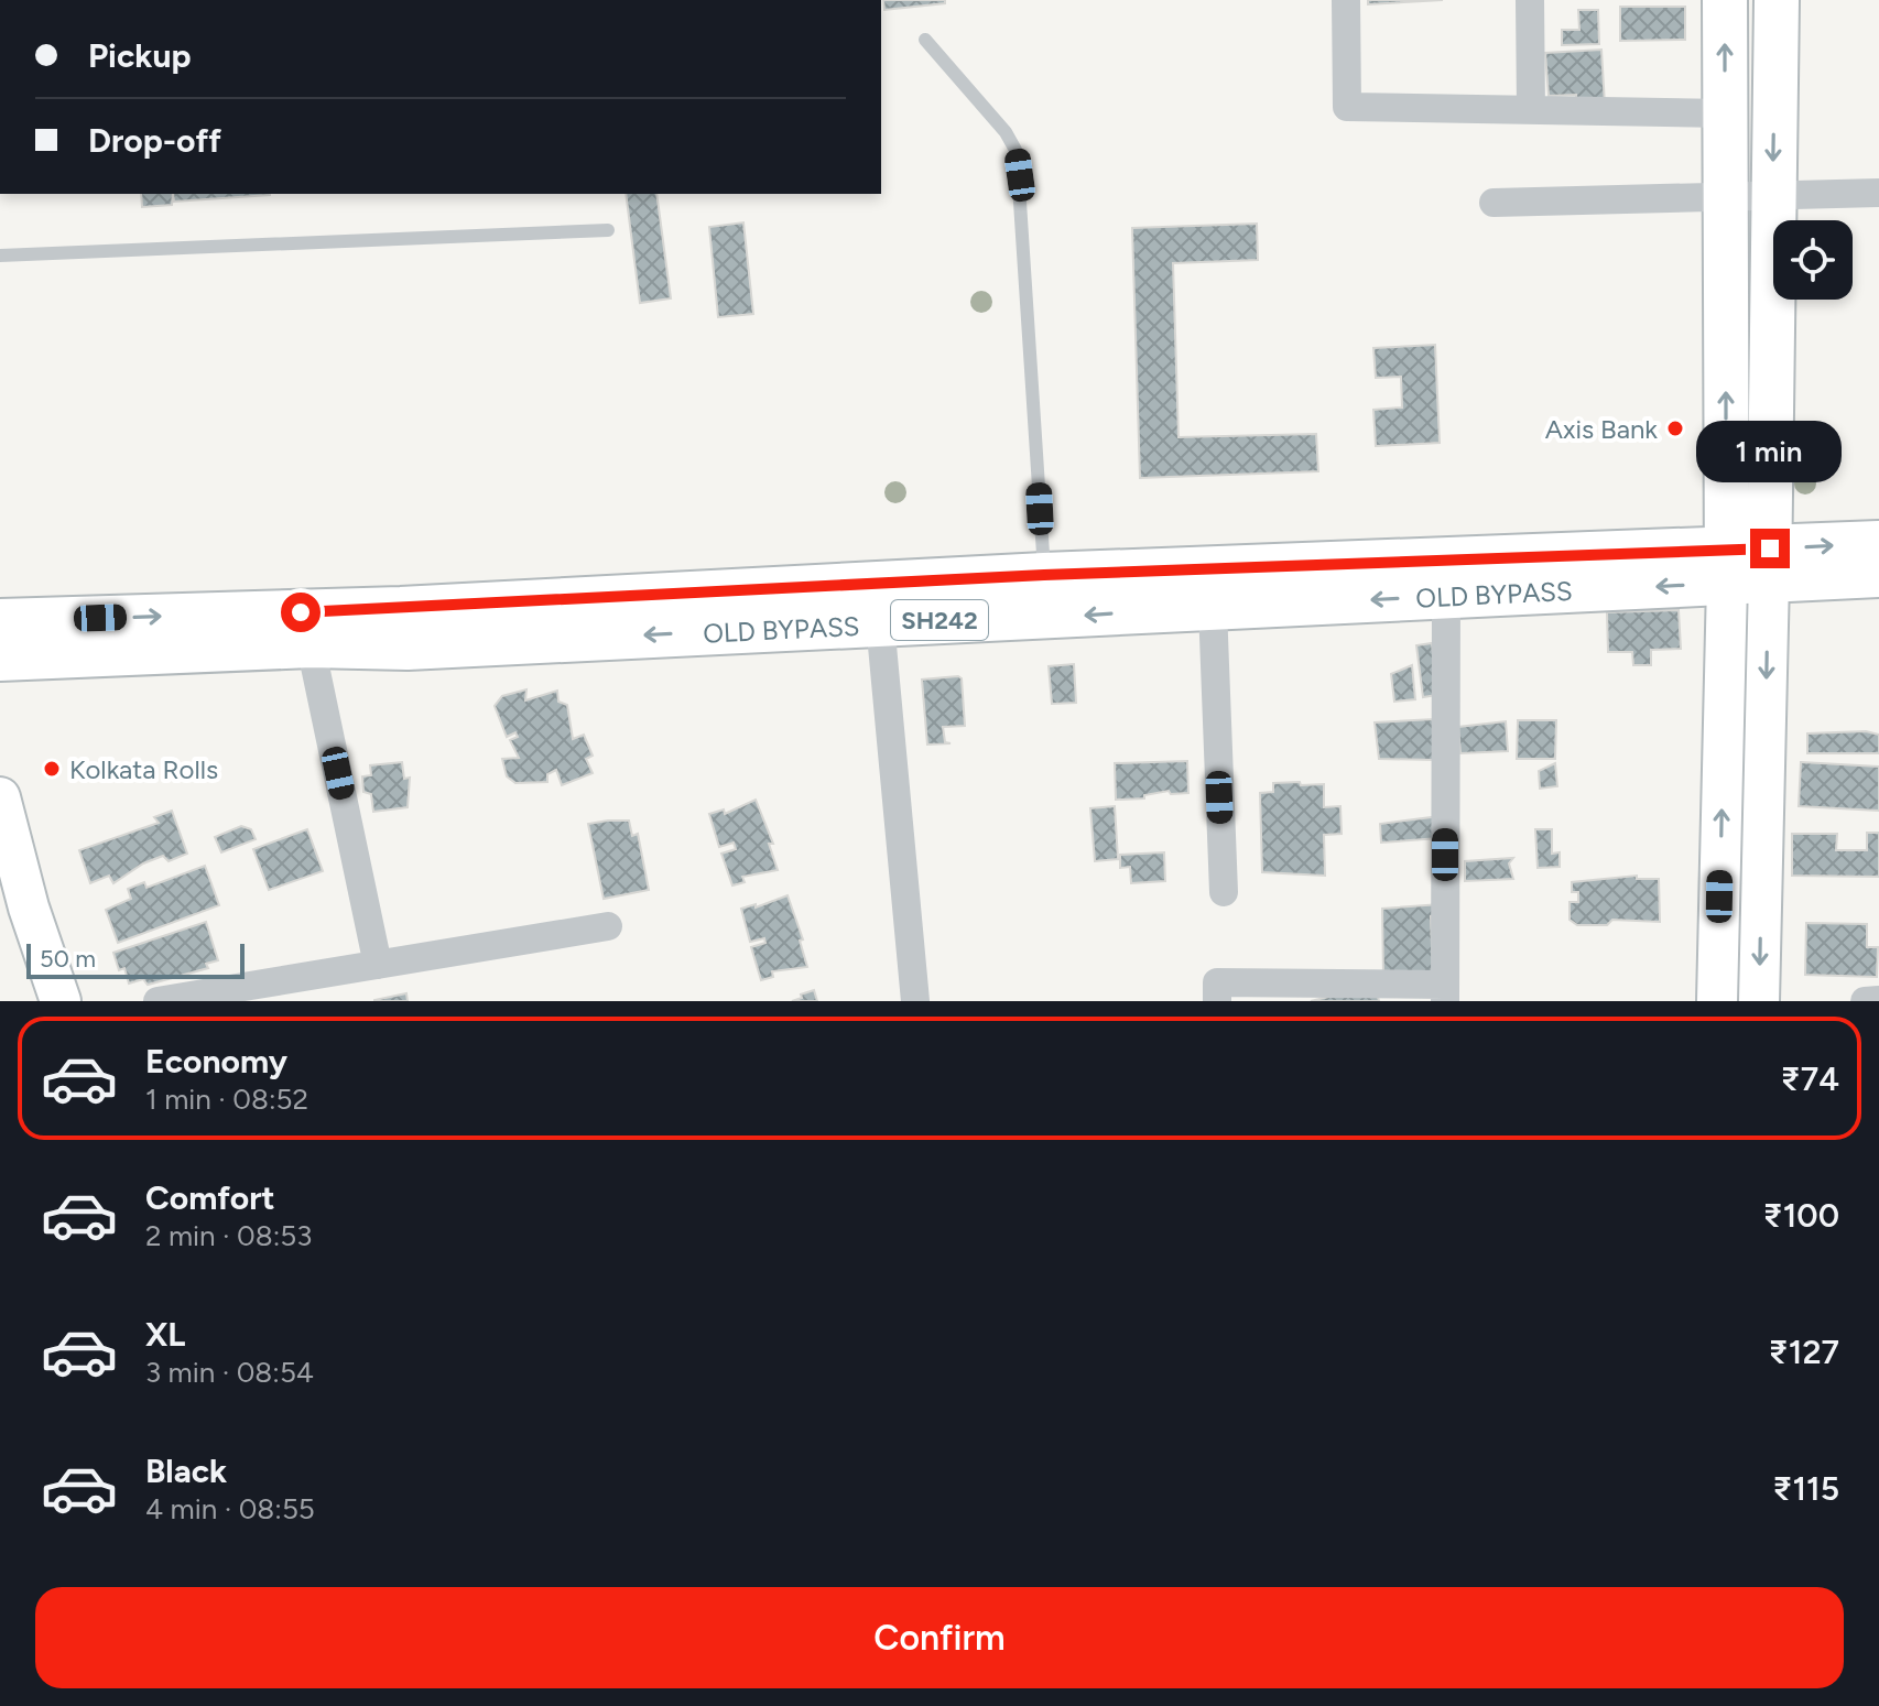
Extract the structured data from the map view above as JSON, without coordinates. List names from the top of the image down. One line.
{"streets":{"main road":["OLD BYPASS","SH242"]},"places":["Axis Bank","Kolkata Rolls"],"scale_bar":"50 m","page":{"banner":["Pickup","Drop-off"],"bubble":"1 min","scale":"50 m","list":[{"name":"Economy","note":"1 min · 08:52","value":"₹74"},{"name":"Comfort","note":"2 min · 08:53","value":"₹100"},{"name":"XL","note":"3 min · 08:54","value":"₹127"},{"name":"Black","note":"4 min · 08:55","value":"₹115"}],"buttons":"Confirm"}}
